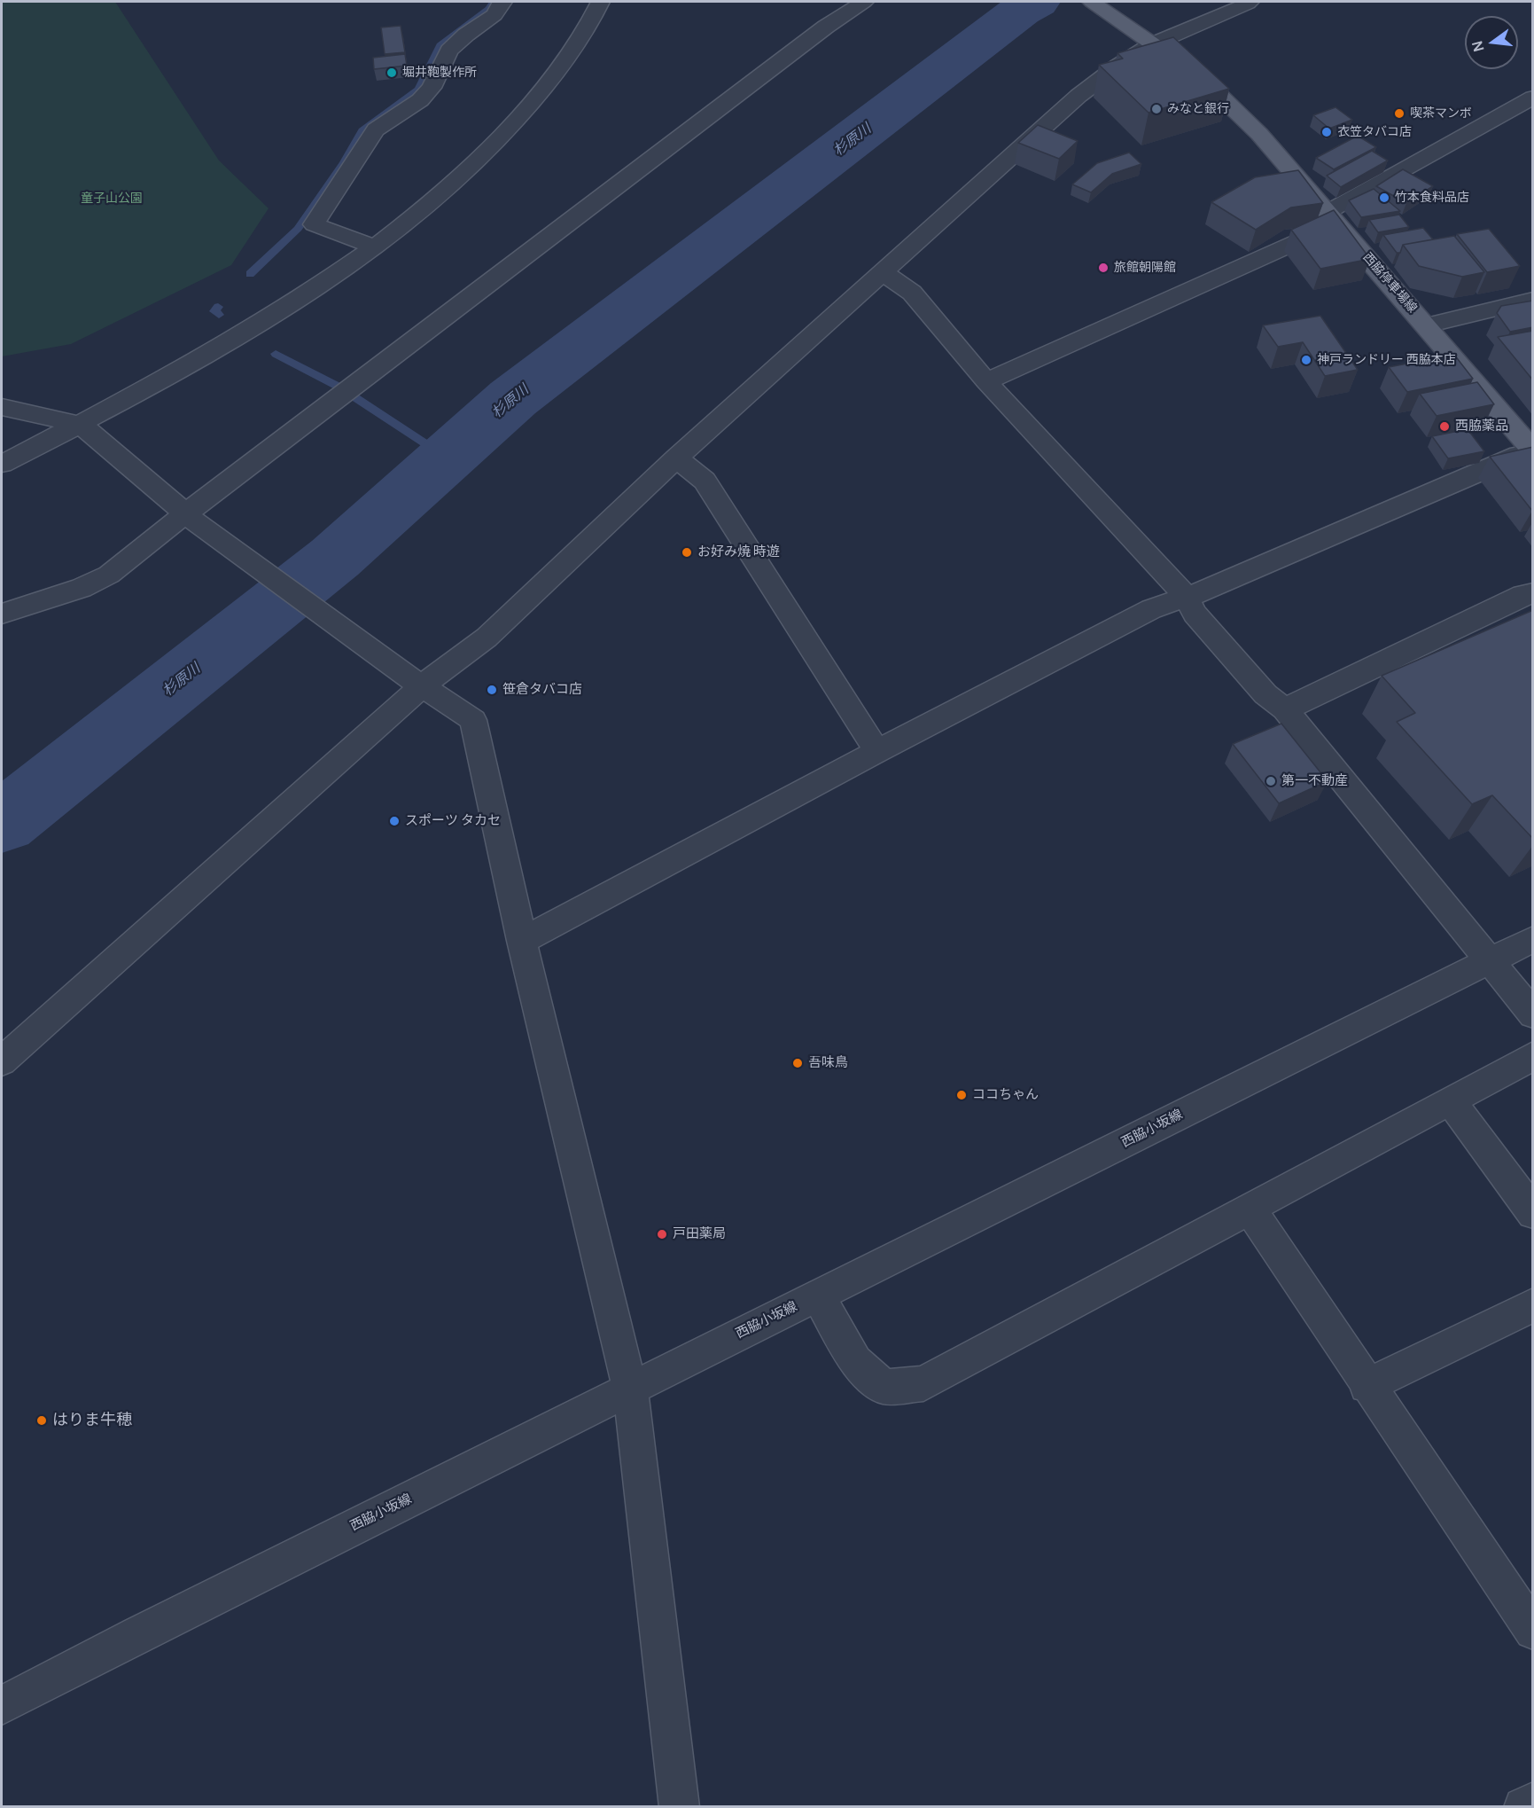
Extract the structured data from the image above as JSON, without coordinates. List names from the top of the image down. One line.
{"streets":{"main road":["西脇停車場線"],"street":["西脇小坂線"]},"water":["杉原川"],"parks":["童子山公園"],"places":["堀井鞄製作所","みなと銀行","喫茶マンボ","衣笠タバコ店","竹本食料品店","旅館朝陽館","神戸ランドリー 西脇本店","西脇薬品","お好み焼 時遊","笹倉タバコ店","第一不動産","スポーツ タカセ","吾味鳥","ココちゃん","戸田薬局","はりま牛穂"],"north":"left"}
